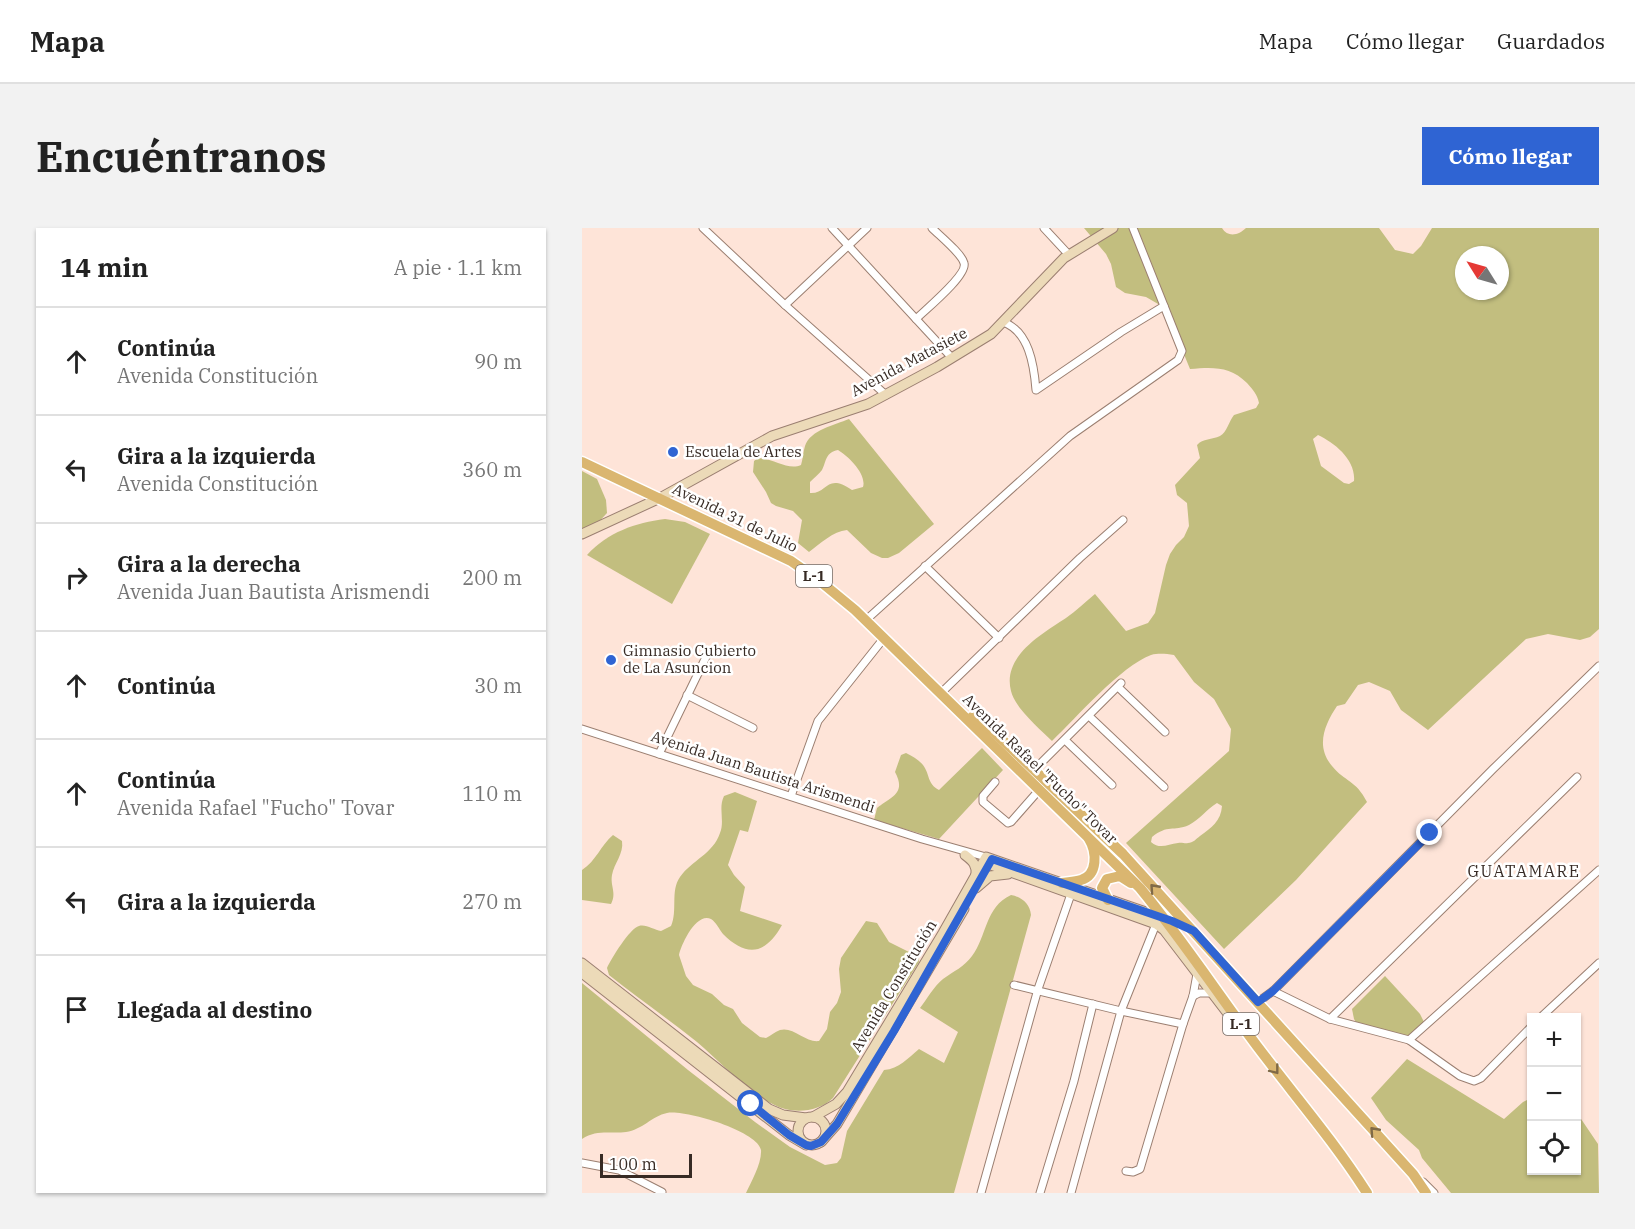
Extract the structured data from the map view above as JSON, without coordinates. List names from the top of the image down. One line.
{"streets":{"main road":["Avenida 31 de Julio","L-1","Avenida Rafael \"Fucho\" Tovar"],"street":["Avenida Matasiete","Avenida Juan Bautista Arismendi","Avenida Constitución"]},"crossings":[["Avenida Matasiete","Avenida 31 de Julio"],["Avenida 31 de Julio","Avenida Rafael \"Fucho\" Tovar"],["L-1","Avenida Rafael \"Fucho\" Tovar"],["L-1","Avenida Juan Bautista Arismendi"],["L-1","Avenida Constitución"],["Avenida Rafael \"Fucho\" Tovar","Avenida Juan Bautista Arismendi"],["Avenida Juan Bautista Arismendi","Avenida Constitución"]],"districts":["GUATAMARE"],"places":["Escuela de Artes","Gimnasio Cubierto de La Asuncion"],"scale_bar":"100 m","north":"top left","page":{"header":"Mapa","nav":["Mapa","Cómo llegar","Guardados"],"buttons":"Cómo llegar","title":"Encuéntranos","heading":["14 min","A pie · 1.1 km"],"list":[["Continúa","Avenida Constitución","90 m"],["Gira a la izquierda","Avenida Constitución","360 m"],["Gira a la derecha","Avenida Juan Bautista Arismendi","200 m"],["Continúa","30 m"],["Continúa","Avenida Rafael \"Fucho\" Tovar","110 m"],["Gira a la izquierda","270 m"],"Llegada al destino"],"map_buttons":["+","−"],"scale":"100 m"}}
